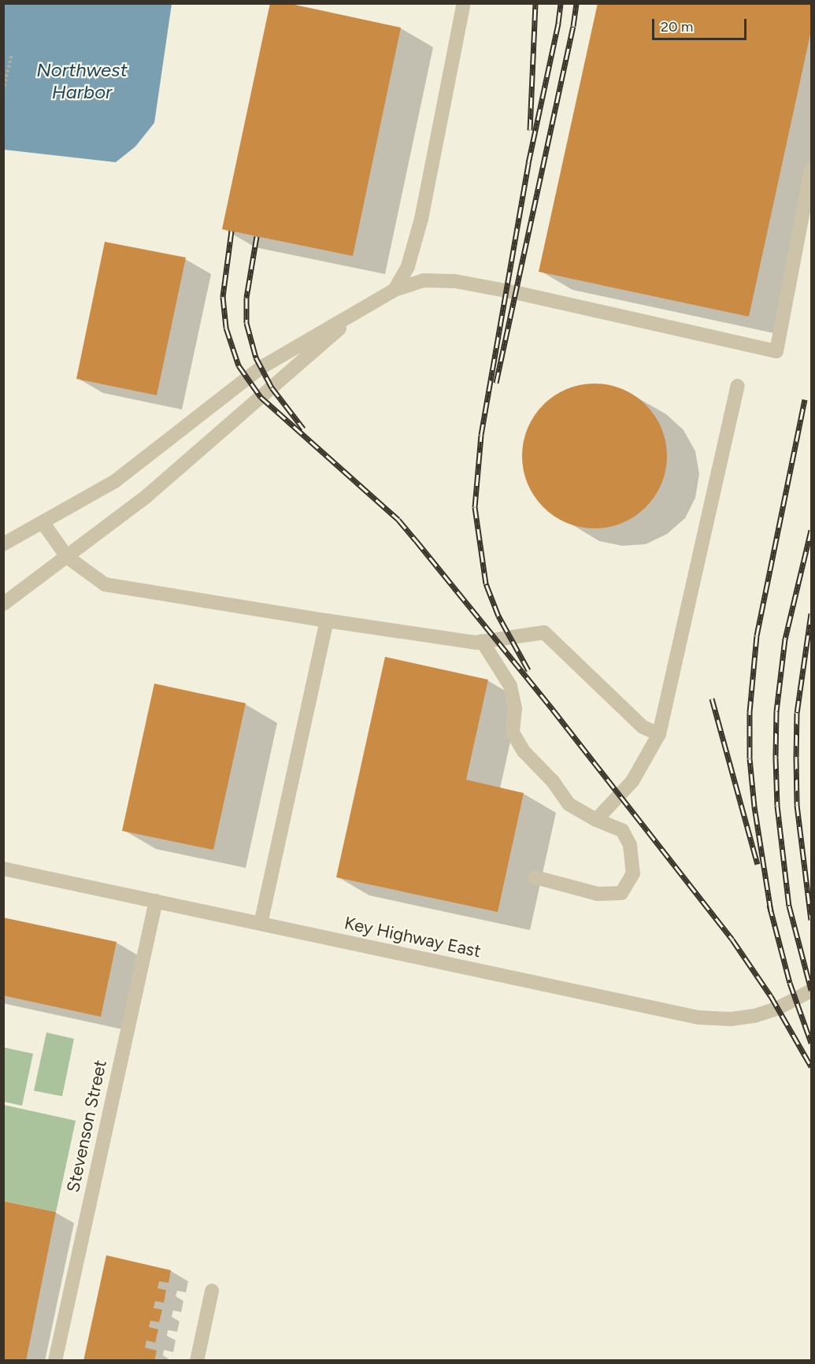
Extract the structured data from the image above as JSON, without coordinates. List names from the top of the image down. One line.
{"streets":{"street":["Key Highway East","Stevenson Street"]},"crossings":[["Key Highway East","Stevenson Street"]],"water":["Northwest Harbor"],"scale_bar":"20 m"}
